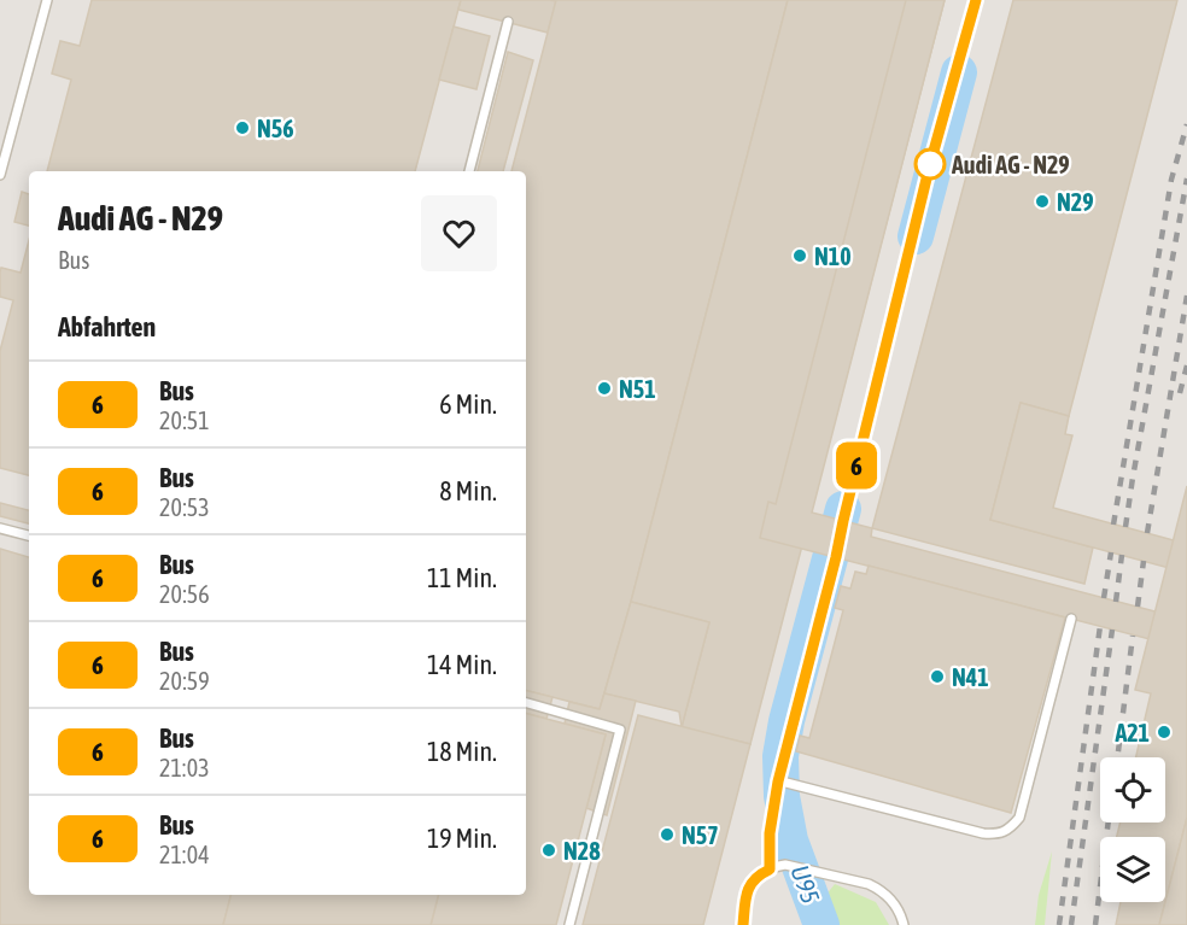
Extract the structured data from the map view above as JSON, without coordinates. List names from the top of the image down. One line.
{"water":["U95"],"places":["N56","Audi AG - N29","N29","N10","N51","N41","A21","N57","N28"],"lines":["bus line 6"],"page":{"on_map":"6","heading":[["Audi AG - N29","Bus"],"Abfahrten"],"list":[{"mark":"6","name":"Bus","note":"20:51","value":"6 Min."},{"mark":"6","name":"Bus","note":"20:53","value":"8 Min."},{"mark":"6","name":"Bus","note":"20:56","value":"11 Min."},{"mark":"6","name":"Bus","note":"20:59","value":"14 Min."},{"mark":"6","name":"Bus","note":"21:03","value":"18 Min."},{"mark":"6","name":"Bus","note":"21:04","value":"19 Min."}]}}
